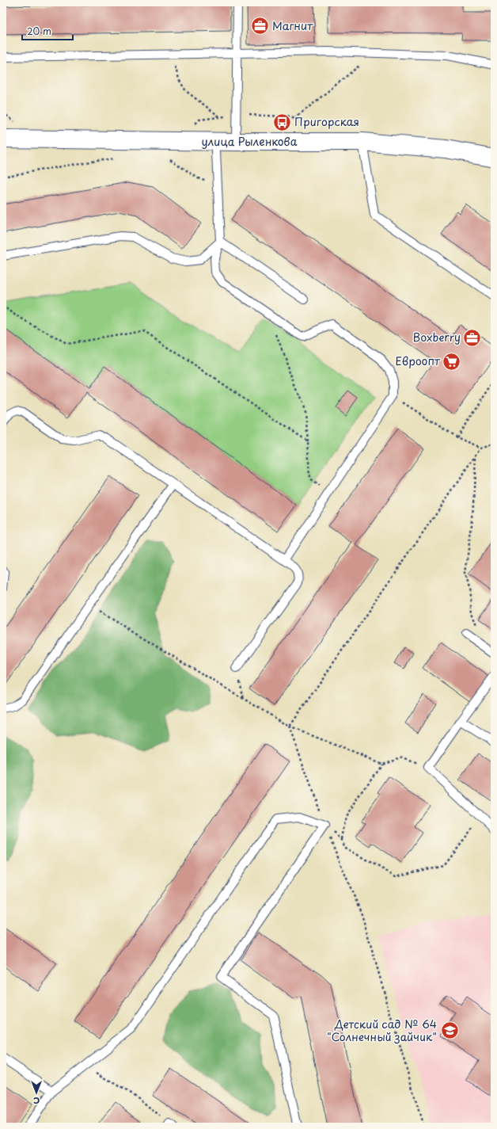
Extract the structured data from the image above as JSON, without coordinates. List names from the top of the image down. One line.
{"streets":{"street":["улица Рыленкова"]},"places":{"office":["Магнит","Boxberry"],"bus stop":["Пригорская"],"supermarket":["Евроопт"],"school or university":["Детский сад № 64 \"Солнечный зайчик\""]},"scale_bar":"20 m","north":"bottom"}
